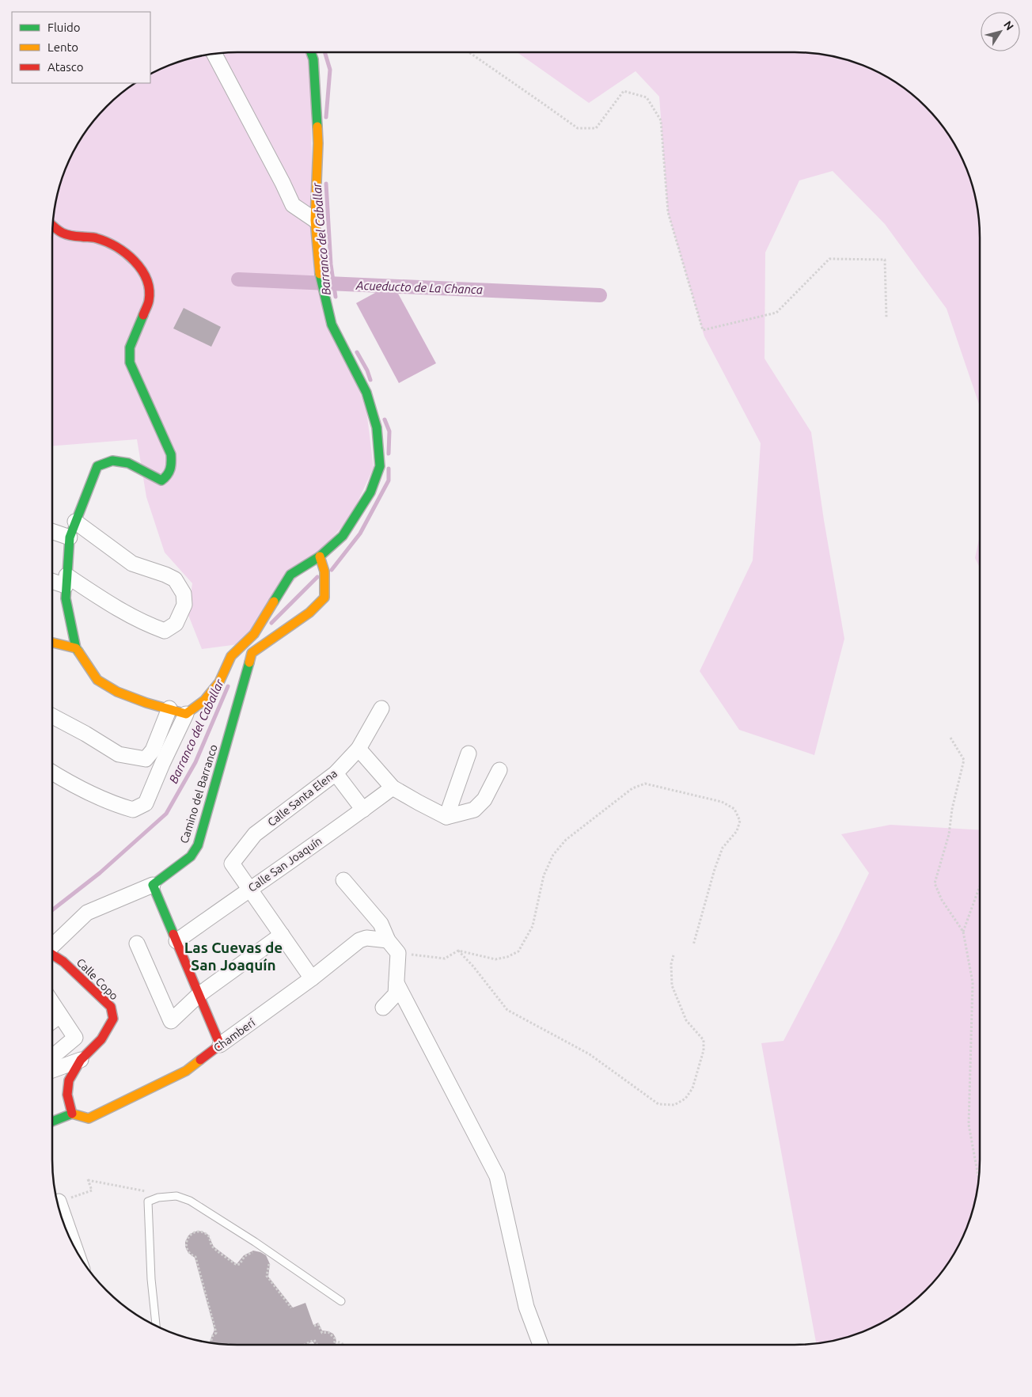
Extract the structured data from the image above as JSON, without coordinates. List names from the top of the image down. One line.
{"streets":{"street":["Camino del Barranco","Calle Santa Elena","Calle San Joaquín","Calle Copo","Chamberí"]},"crossings":[["Calle Santa Elena","Calle San Joaquín"],["Calle Copo","Chamberí"]],"districts":["Las Cuevas de San Joaquín"],"water":["Barranco del Caballar","Acueducto de La Chanca"],"legend":["Fluido","Lento","Atasco"],"north":"top right"}
